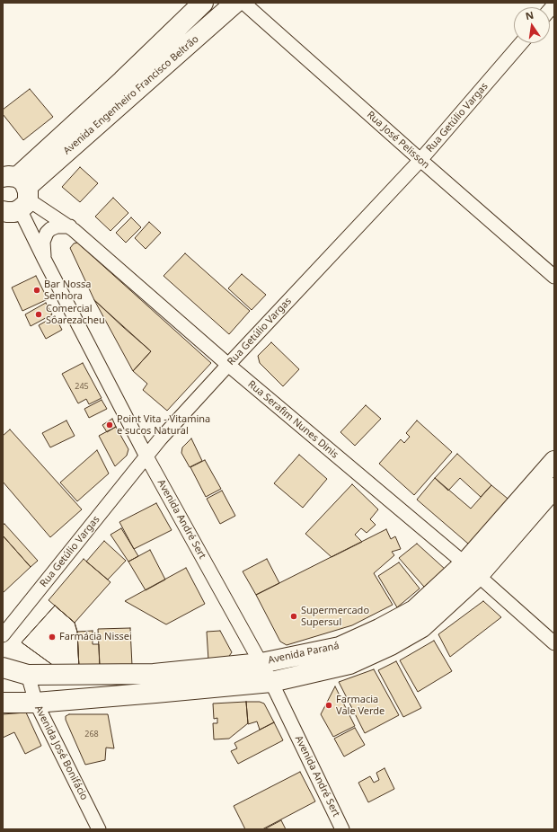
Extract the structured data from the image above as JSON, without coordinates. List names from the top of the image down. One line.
{"streets":{"main road":["Avenida Engenheiro Francisco Beltrão","Avenida Paraná"],"street":["Rua Getúlio Vargas","Rua José Pelisson","Rua Serafim Nunes Dinis","Avenida André Sert","Avenida José Bonifácio"]},"crossings":[["Avenida Engenheiro Francisco Beltrão","Rua Serafim Nunes Dinis"],["Avenida Engenheiro Francisco Beltrão","Avenida André Sert"],["Rua Getúlio Vargas","Rua José Pelisson"],["Rua Getúlio Vargas","Rua Serafim Nunes Dinis"],["Rua Getúlio Vargas","Avenida André Sert"],["Rua Serafim Nunes Dinis","Avenida André Sert"],["Rua Serafim Nunes Dinis","Avenida Paraná"],["Avenida André Sert","Avenida Paraná"],["Avenida Paraná","Avenida José Bonifácio"]],"places":["Bar Nossa Senhora","Comercial Soarezacheu","Point Vita - Vitamina e sucos Natural","Supermercado Supersul","Farmácia Nissei","Farmacia Vale Verde"],"house_numbers":["245","268"],"north":"top"}
